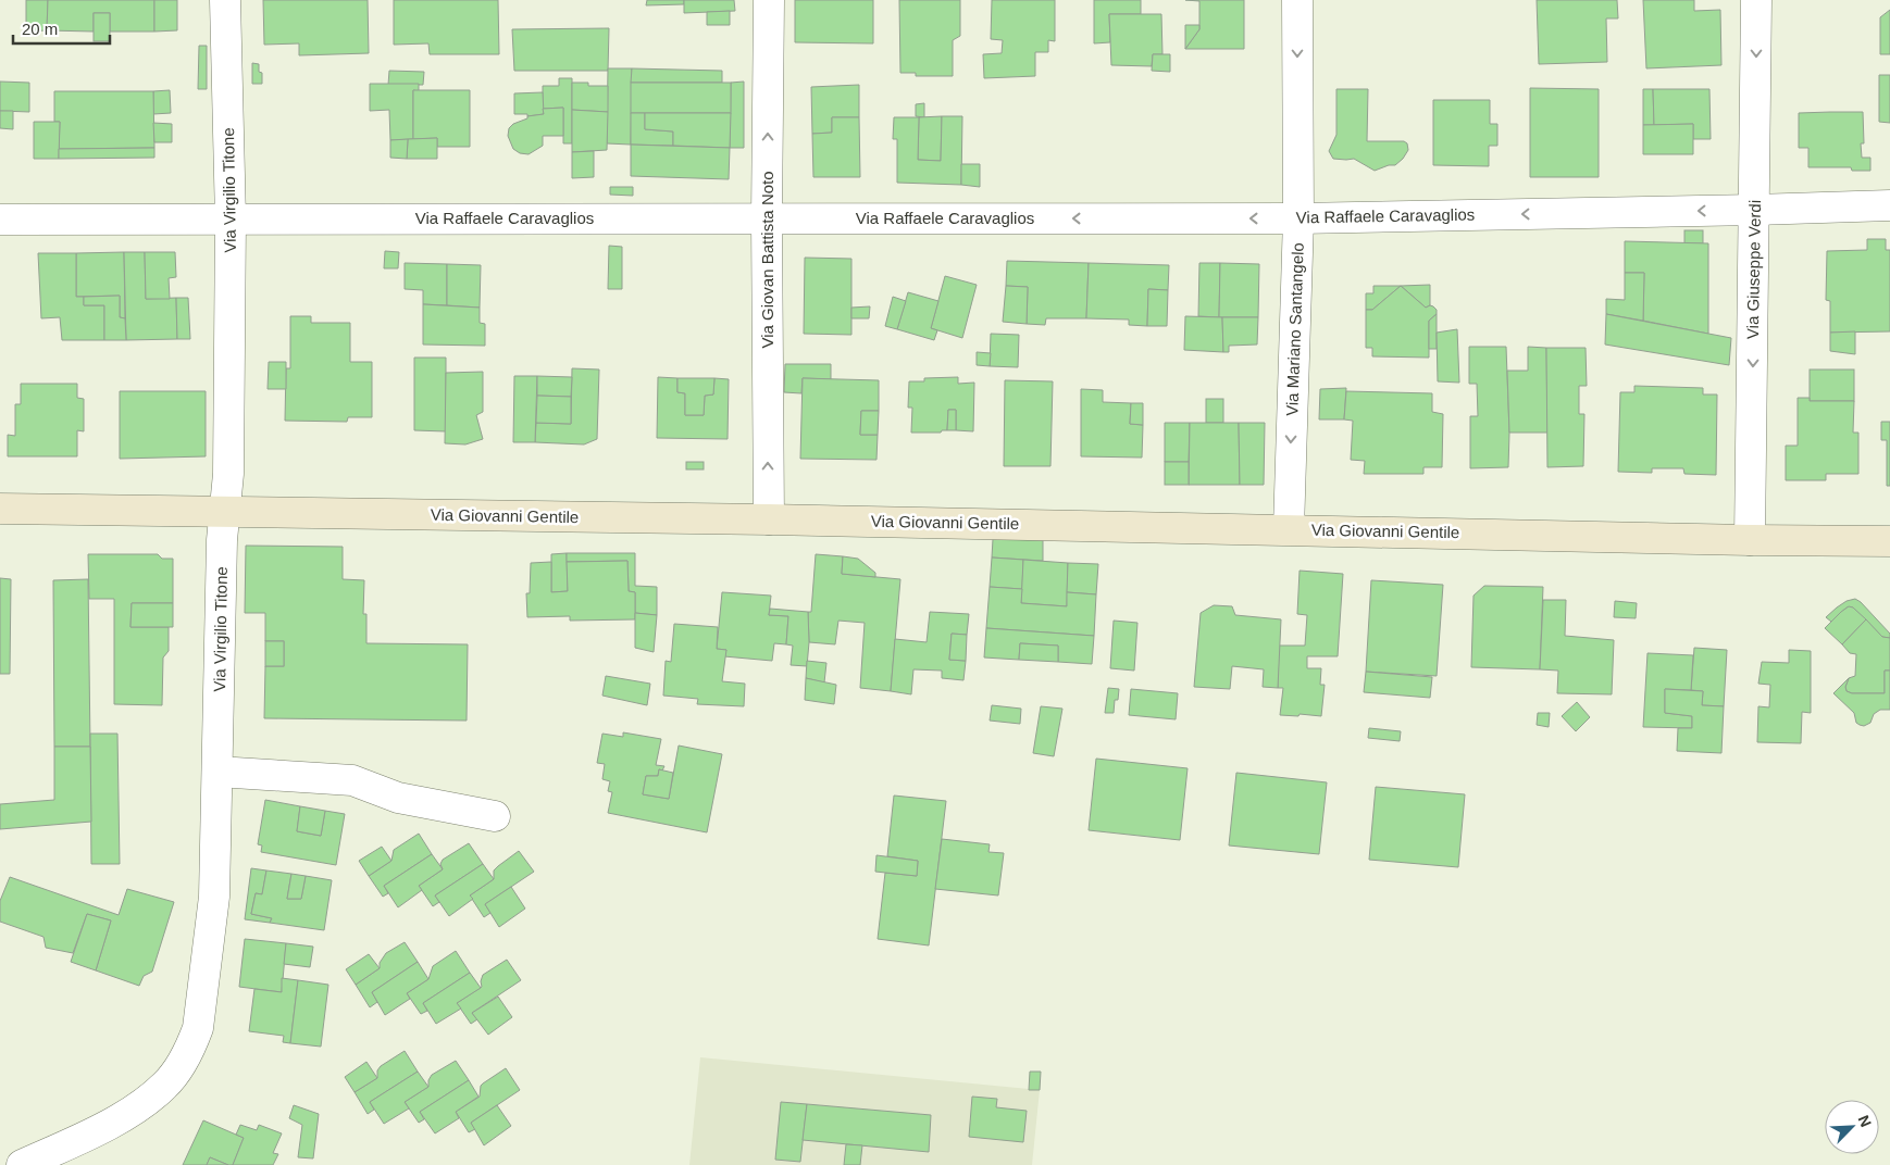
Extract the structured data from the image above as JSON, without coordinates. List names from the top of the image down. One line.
{"streets":{"main road":["Via Giovanni Gentile"],"street":["Via Virgilio Titone","Via Raffaele Caravaglios","Via Giovan Battista Noto","Via Giuseppe Verdi","Via Mariano Santangelo"]},"crossings":[["Via Virgilio Titone","Via Raffaele Caravaglios"],["Via Virgilio Titone","Via Giovanni Gentile"],["Via Raffaele Caravaglios","Via Giovan Battista Noto"],["Via Raffaele Caravaglios","Via Giuseppe Verdi"],["Via Raffaele Caravaglios","Via Mariano Santangelo"],["Via Giovan Battista Noto","Via Giovanni Gentile"],["Via Giuseppe Verdi","Via Giovanni Gentile"],["Via Mariano Santangelo","Via Giovanni Gentile"]],"one_way":["Via Raffaele Caravaglios","Via Giovan Battista Noto","Via Giuseppe Verdi","Via Mariano Santangelo"],"scale_bar":"20 m","north":"top right"}
